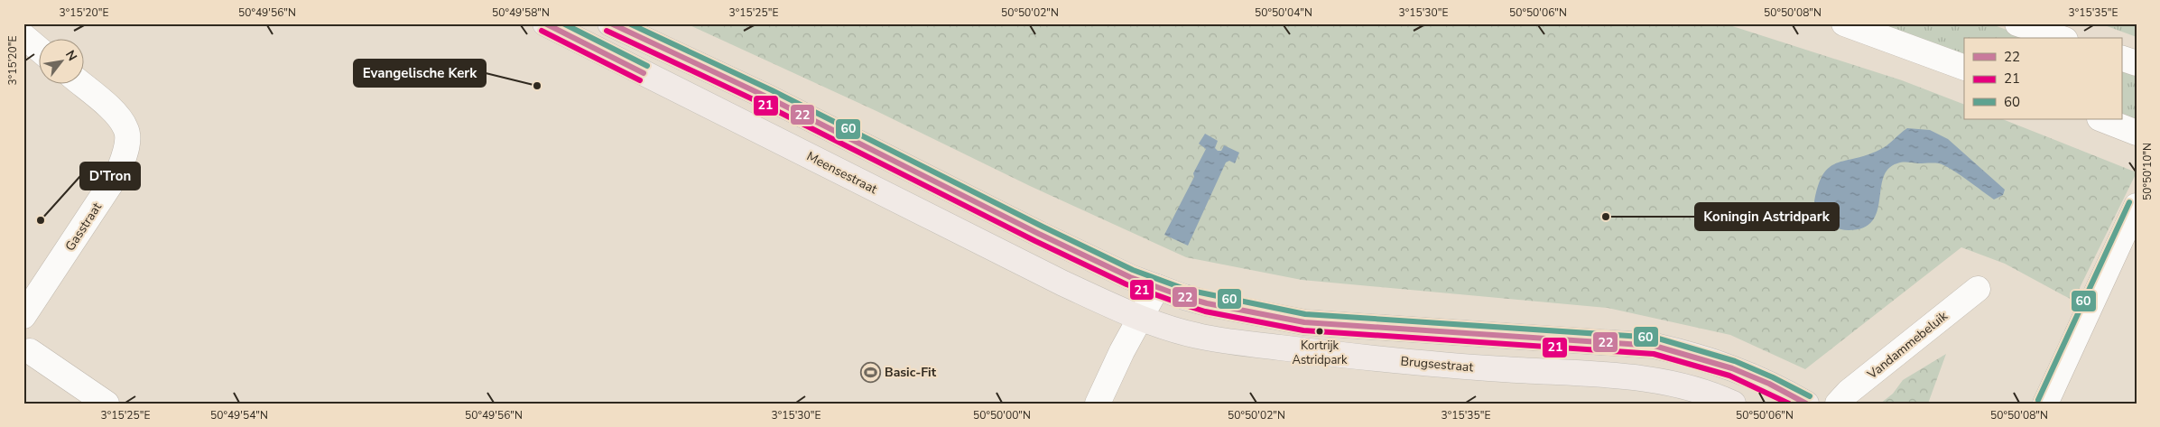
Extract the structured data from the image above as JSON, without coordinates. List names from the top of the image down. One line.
{"streets":{"main road":["Meensestraat","Brugsestraat"],"street":["Gasstraat","Vandammebeluik"]},"crossings":[["Meensestraat","Brugsestraat"]],"places":{"other":["Evangelische Kerk","Koningin Astridpark","D'Tron","Kortrijk Astridpark"],"sports":["Basic-Fit"]},"lines":["transit line 22","transit line 60","transit line 21"],"legend":["22","21","60"],"north":"top right","coordinates":["3°15'20\"E","50°49'56\"N","50°49'58\"N","3°15'25\"E","50°50'02\"N","50°50'04\"N","3°15'30\"E","50°50'06\"N","50°50'08\"N","3°15'35\"E","50°50'10\"N","50°49'54\"N","50°50'00\"N"]}
